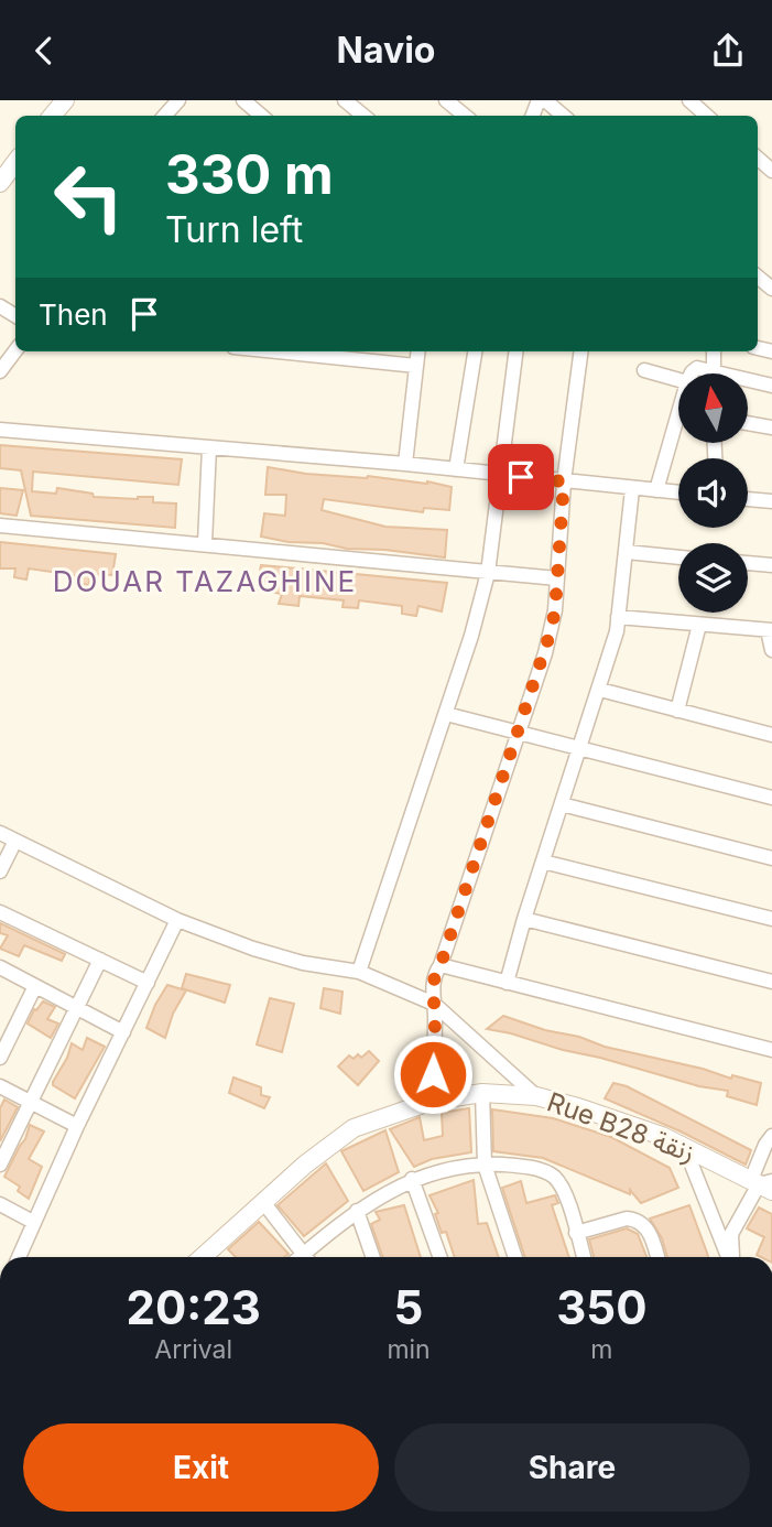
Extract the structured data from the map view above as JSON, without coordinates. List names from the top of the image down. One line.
{"streets":{"street":["Rue B28 زنقة"]},"districts":["DOUAR TAZAGHINE"],"north":"top","page":{"header":"Navio","turn":["330 m","Turn left"],"then":"Then","eta":["20:23","Arrival","5","min","350","m"],"buttons":["Exit","Share"]}}
